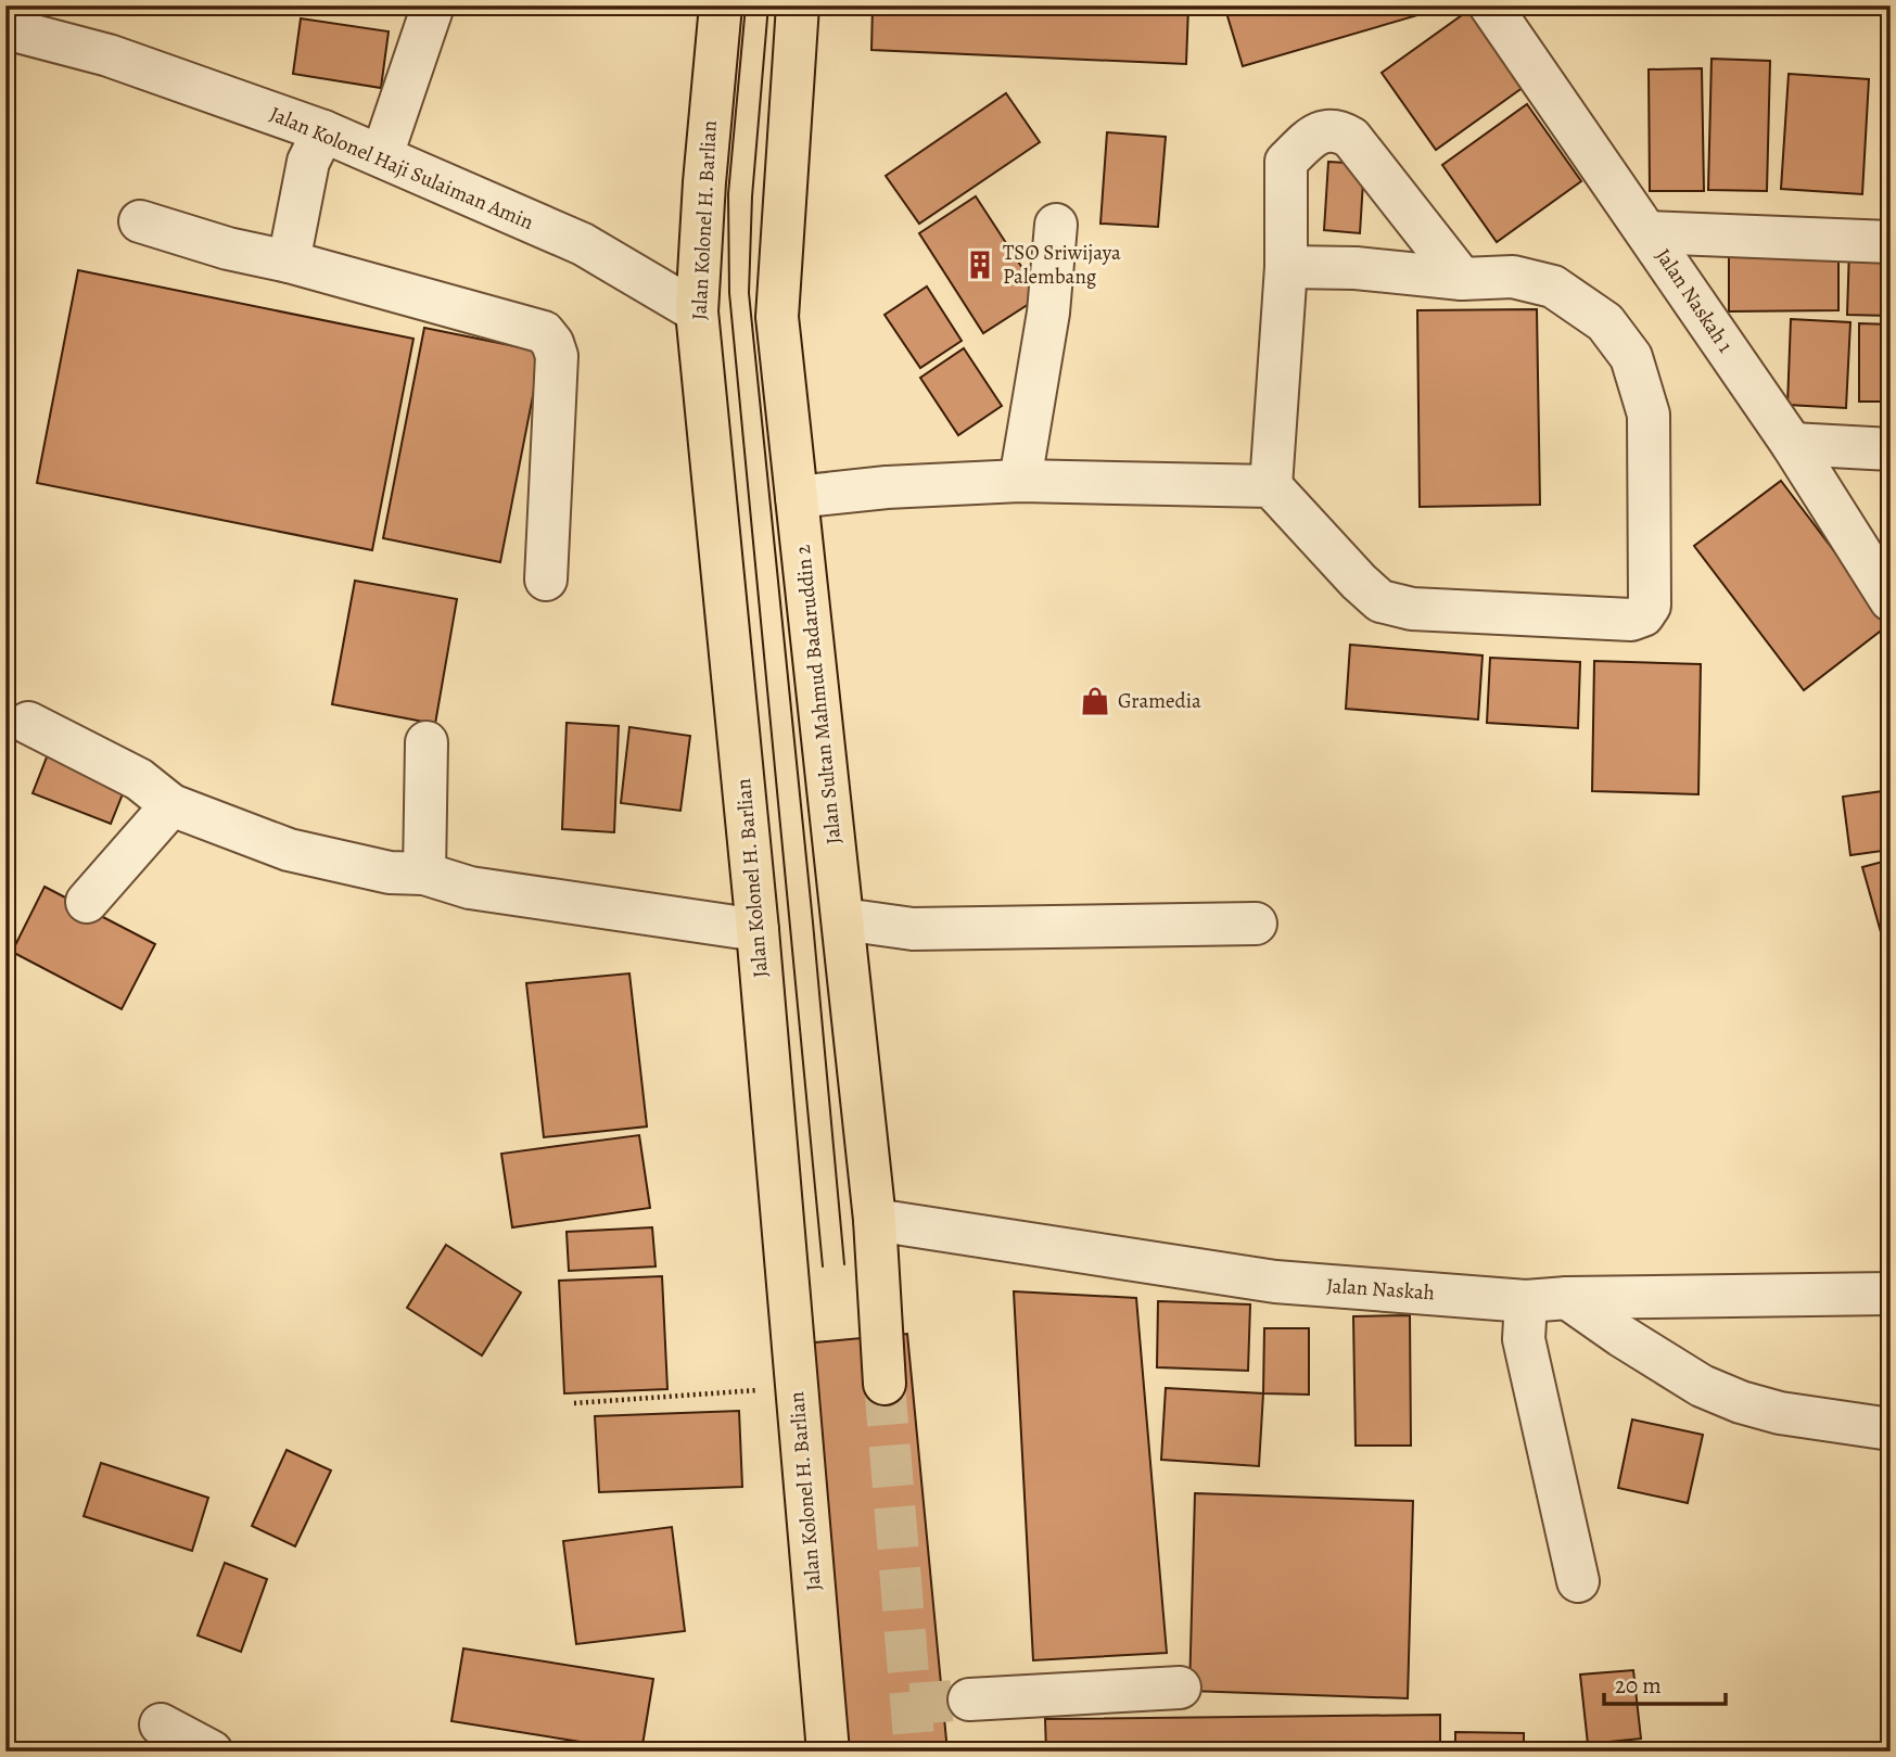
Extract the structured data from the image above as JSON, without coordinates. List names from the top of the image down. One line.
{"streets":{"highway":["Jalan Kolonel H. Barlian","Jalan Sultan Mahmud Badaruddin 2"],"street":["Jalan Kolonel Haji Sulaiman Amin","Jalan Naskah 1","Jalan Naskah"]},"crossings":[["Jalan Kolonel Haji Sulaiman Amin","Jalan Kolonel H. Barlian"],["Jalan Sultan Mahmud Badaruddin 2","Jalan Naskah"]],"places":{"building":["TSO Sriwijaya Palembang"],"shop":["Gramedia"]},"scale_bar":"20 m"}
